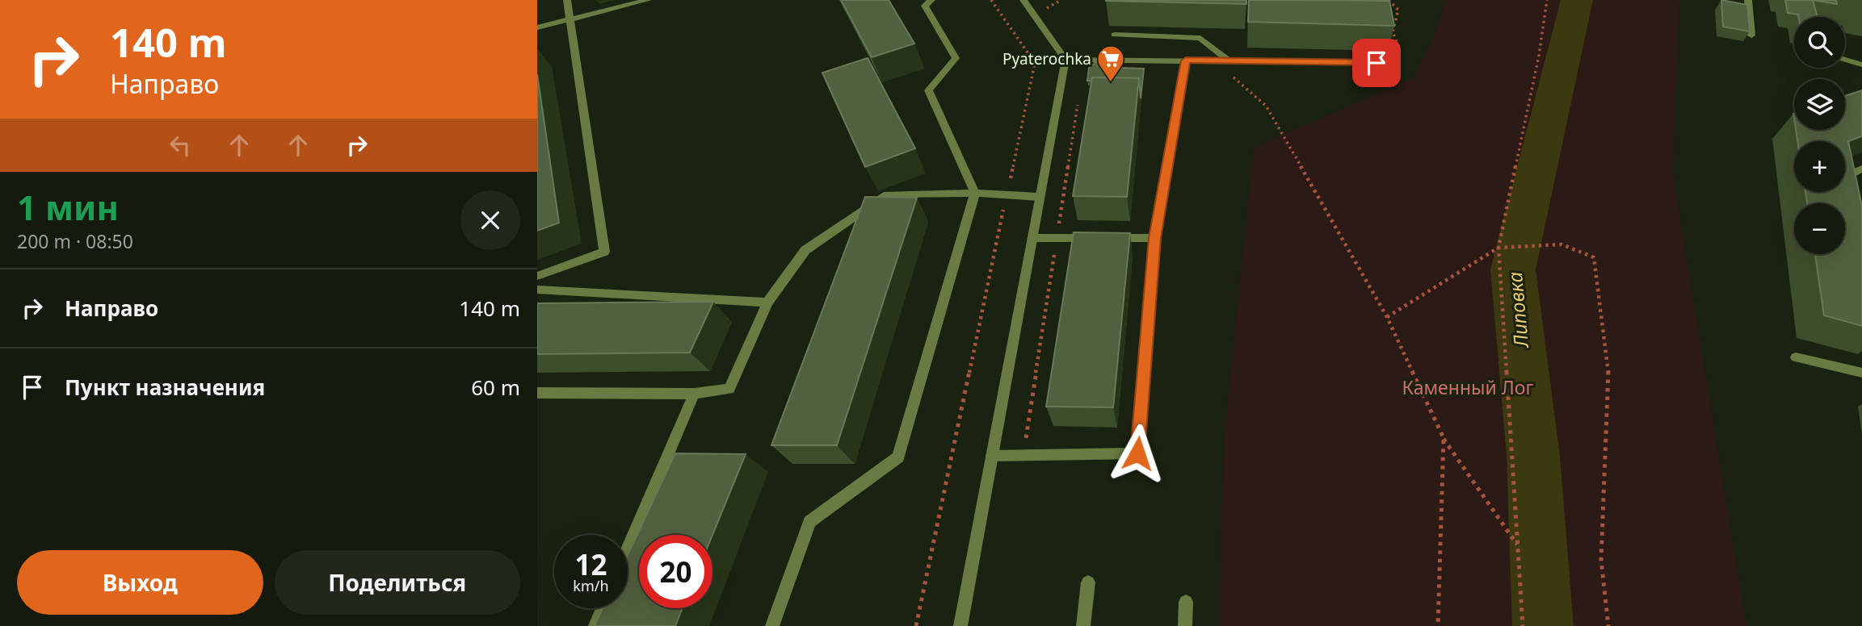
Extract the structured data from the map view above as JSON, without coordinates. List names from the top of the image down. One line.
{"water":["Липовка"],"parks":["Каменный Лог"],"places":{"supermarket":["Pyaterochka"]},"page":{"turn":["140 m","Направо"],"map_buttons":["+","−"],"heading":["1 мин","200 m · 08:50"],"list":[{"name":"Направо","value":"140 m"},{"name":"Пункт назначения","value":"60 m"}],"speed":"12 km/h","limit":"20","buttons":["Выход","Поделиться"]}}
